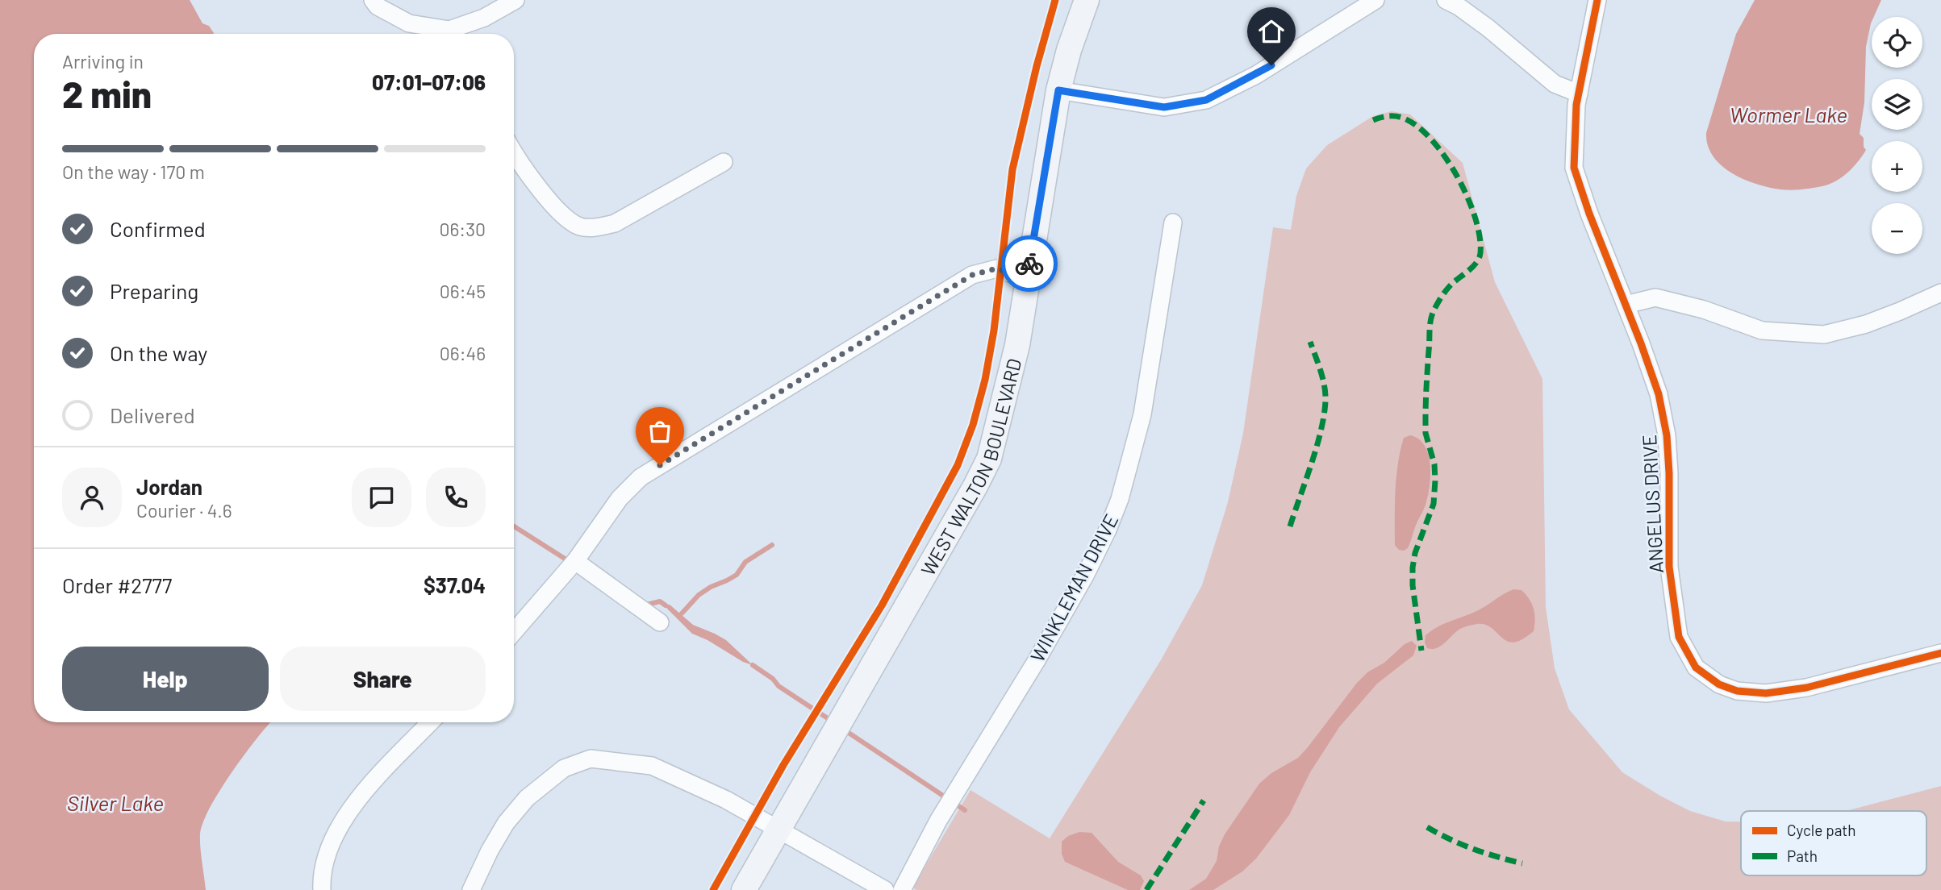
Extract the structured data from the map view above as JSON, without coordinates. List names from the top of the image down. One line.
{"streets":{"main road":["WEST WALTON BOULEVARD"],"street":["ANGELUS DRIVE","WINKLEMAN DRIVE"]},"water":["Wormer Lake","Silver Lake"],"legend":["Cycle path","Path"],"page":{"map_buttons":["+","−"],"heading":["2 min","Arriving in","07:01–07:06"],"panel":["Jordan","Courier · 4.6","Order #2777","$37.04"],"bar":"On the way · 170 m","list":[["Confirmed","06:30"],["Preparing","06:45"],["On the way","06:46"],"Delivered"],"buttons":["Help","Share"]}}
